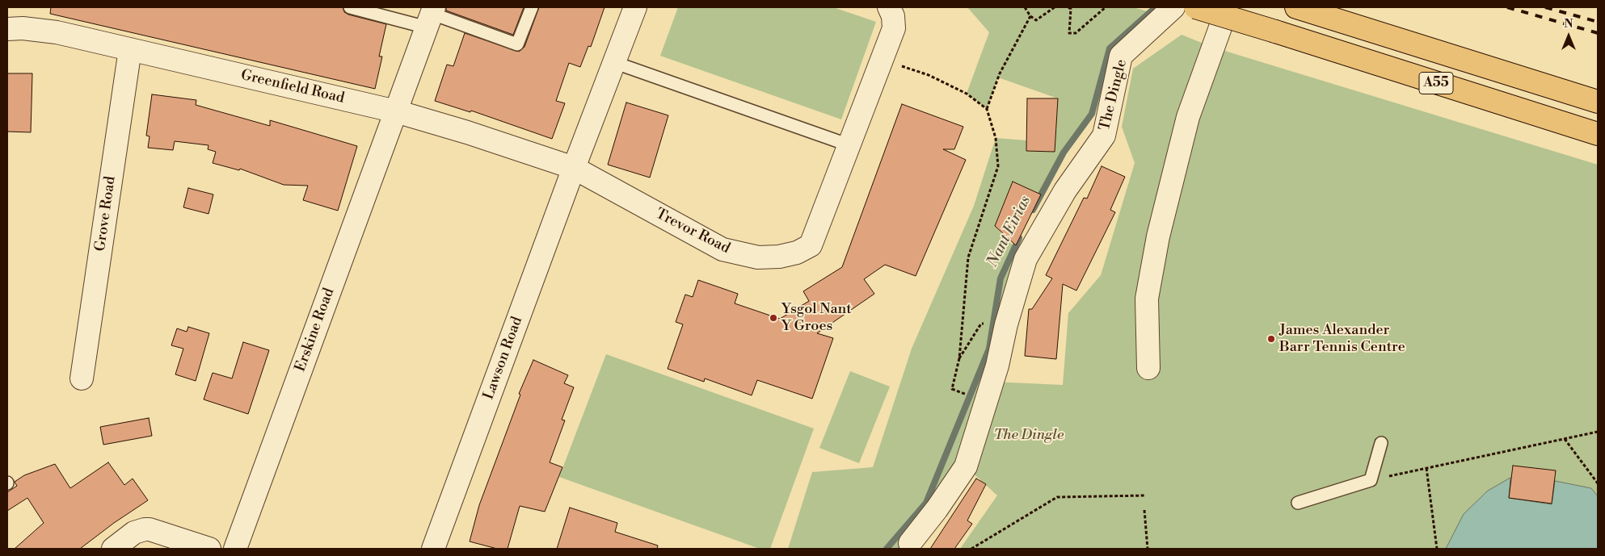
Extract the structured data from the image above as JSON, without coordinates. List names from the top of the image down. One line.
{"streets":{"highway":["A55"],"street":["Greenfield Road","The Dingle","Grove Road","Trevor Road","Erskine Road","Lawson Road"]},"crossings":[["Greenfield Road","Grove Road"],["Greenfield Road","Trevor Road"],["Greenfield Road","Erskine Road"],["Greenfield Road","Lawson Road"],["Trevor Road","Lawson Road"]],"water":["Nant Eirias"],"parks":["The Dingle"],"places":["Ysgol Nant Y Groes","James Alexander Barr Tennis Centre"],"north":"top"}
